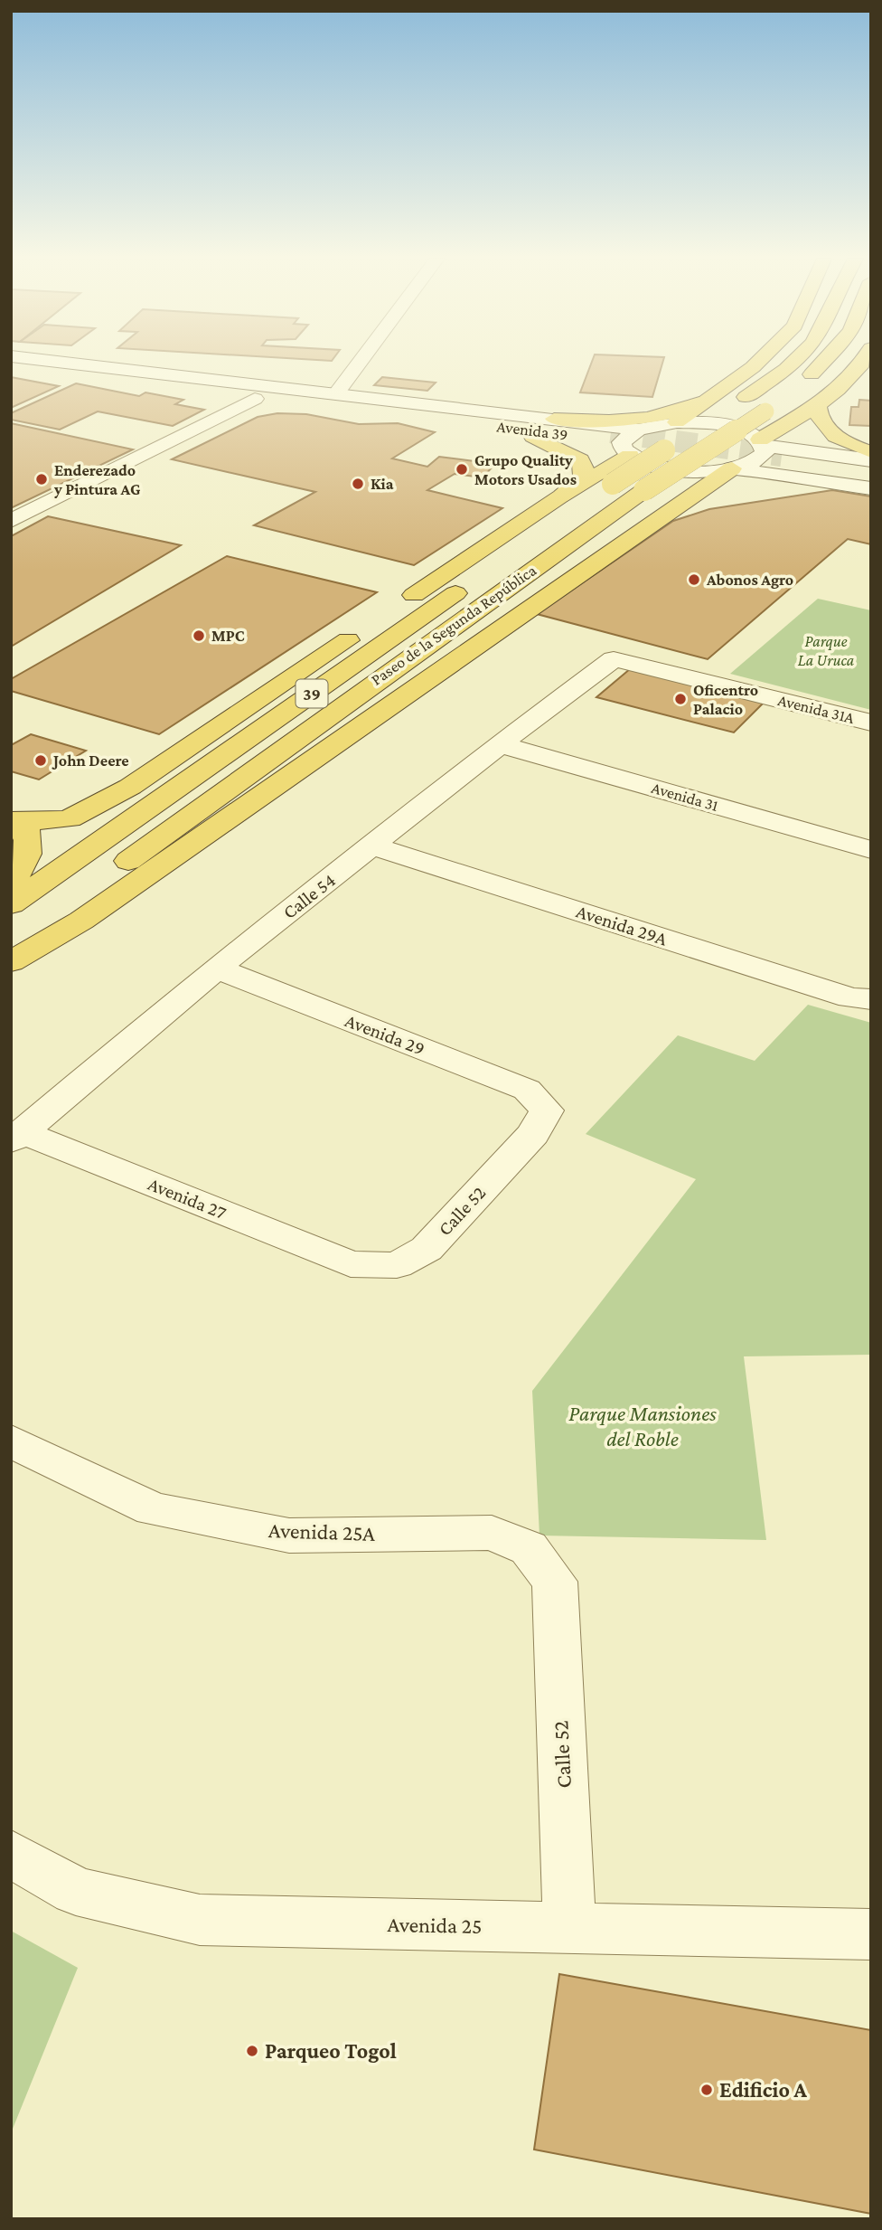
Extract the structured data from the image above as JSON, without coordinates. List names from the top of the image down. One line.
{"streets":{"highway":["Paseo de la Segunda República","39"],"street":["Avenida 39","Avenida 31A","Avenida 31","Calle 54","Avenida 29A","Avenida 29","Avenida 27","Calle 52","Avenida 25A","Avenida 25"]},"crossings":[["Avenida 31A","Calle 54"],["Avenida 31","Calle 54"],["Calle 54","Avenida 29A"],["Calle 54","Avenida 29"],["Calle 54","Avenida 27"],["Avenida 29","Calle 52"],["Avenida 27","Calle 52"],["Calle 52","Avenida 25A"],["Calle 52","Avenida 25"]],"parks":["Parque La Uruca","Parque Mansiones del Roble"],"places":["Grupo Quality Motors Usados","Enderezado y Pintura AG","Kia","Abonos Agro","MPC","Oficentro Palacio","John Deere","Parqueo Togol","Edificio A"]}
